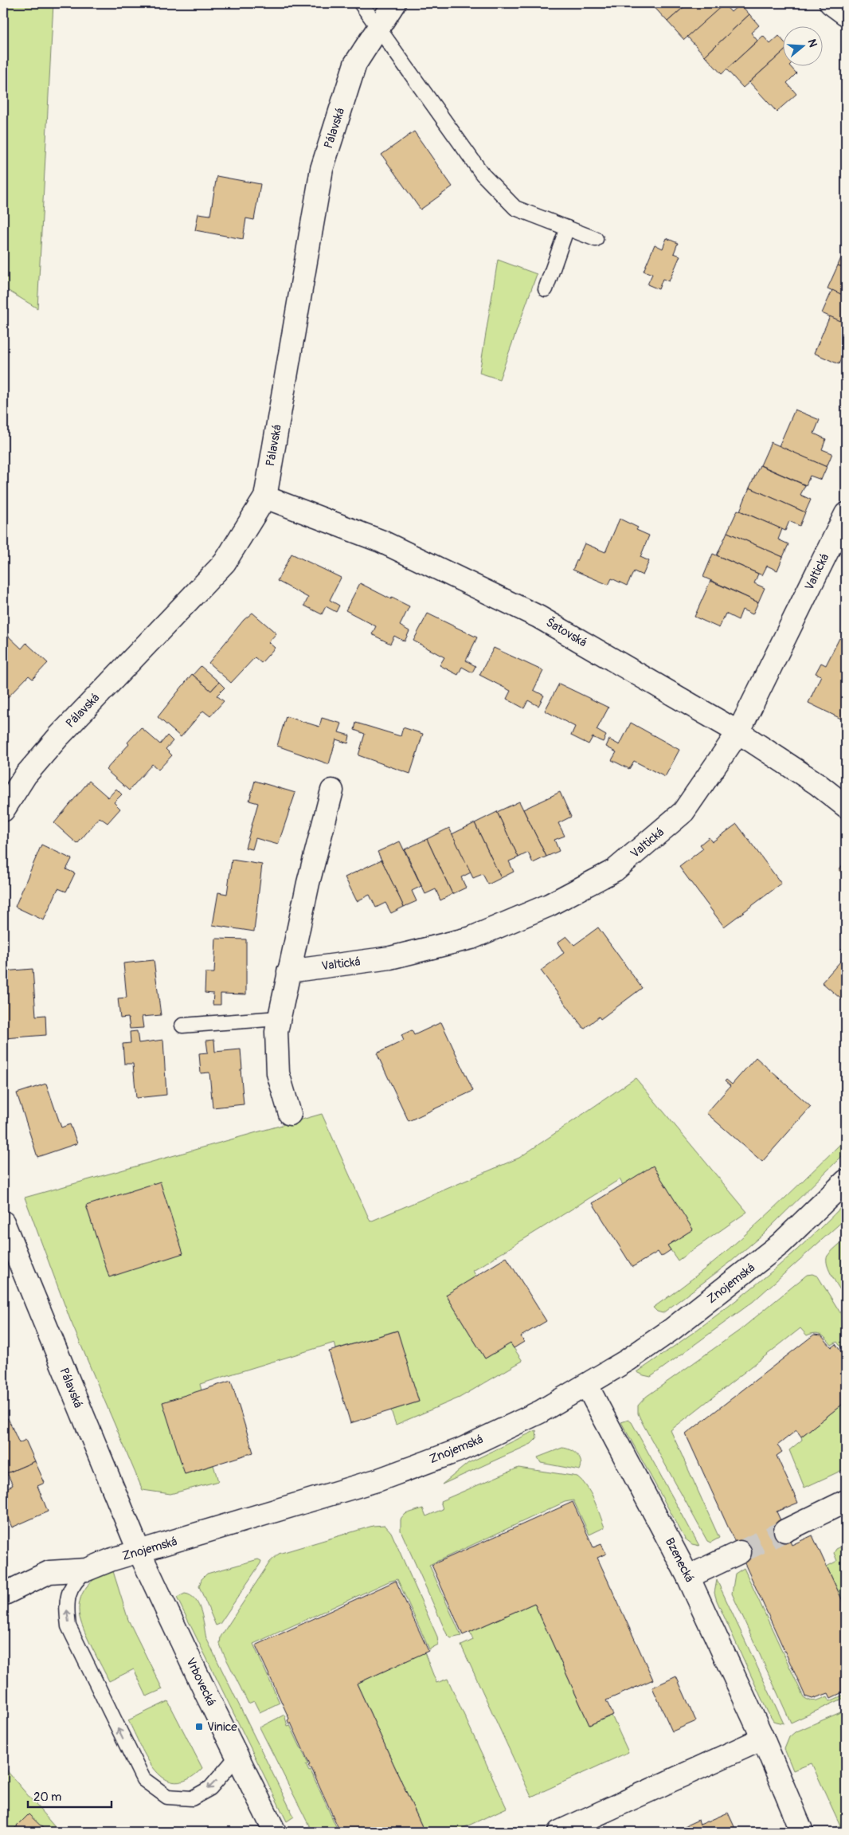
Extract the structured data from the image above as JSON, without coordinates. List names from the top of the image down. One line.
{"streets":{"street":["Pálavská","Valtická","Šatovská","Znojemská","Bzenecká","Vrbovecká"]},"crossings":[["Pálavská","Šatovská"],["Pálavská","Znojemská"],["Pálavská","Vrbovecká"],["Valtická","Šatovská"],["Znojemská","Bzenecká"],["Znojemská","Vrbovecká"]],"places":{"transit":["Vinice"]},"scale_bar":"20 m","north":"right"}
